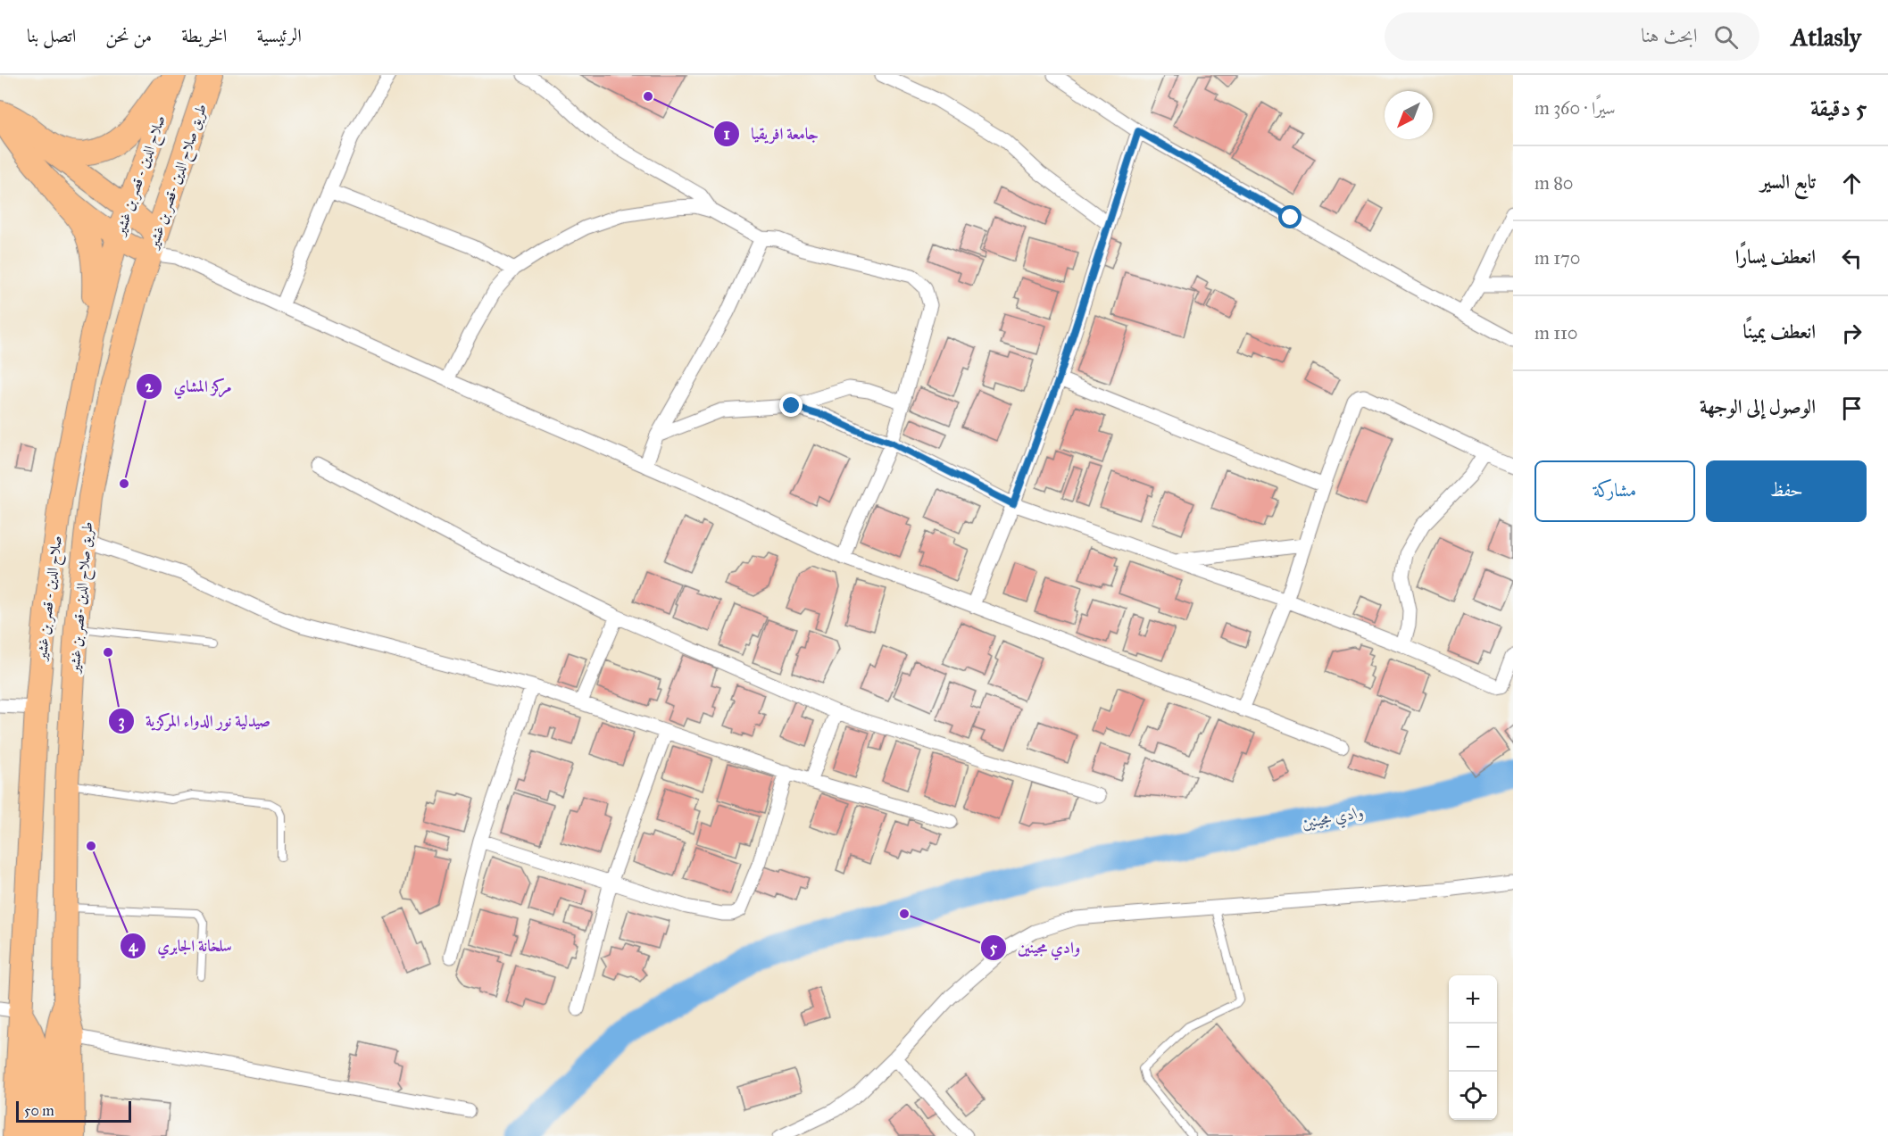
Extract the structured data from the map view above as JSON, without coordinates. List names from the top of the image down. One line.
{"streets":{"highway":["صلاح الدين - قصر بن غشير","طريق صلاح الدين -قصر بن غشير"]},"water":["وادي مجينين"],"places":["جامعة افريقيا","مركز المشاي","صيدلية نور الدواء المركزية","سلخانة الجابري","وادي مجينين"],"scale_bar":"50 m","north":"bottom left","page":{"header":"Atlasly","search":"ابحث هنا","nav":["الرئيسية","الخريطة","من نحن","اتصل بنا"],"heading":["5 دقيقة","سيرًا · 360 m"],"list":[["تابع السير","80 m"],["انعطف يسارًا","170 m"],["انعطف يمينًا","110 m"],"الوصول إلى الوجهة"],"buttons":["حفظ","مشاركة"],"map_buttons":["+","−"],"scale":"50 m"}}
